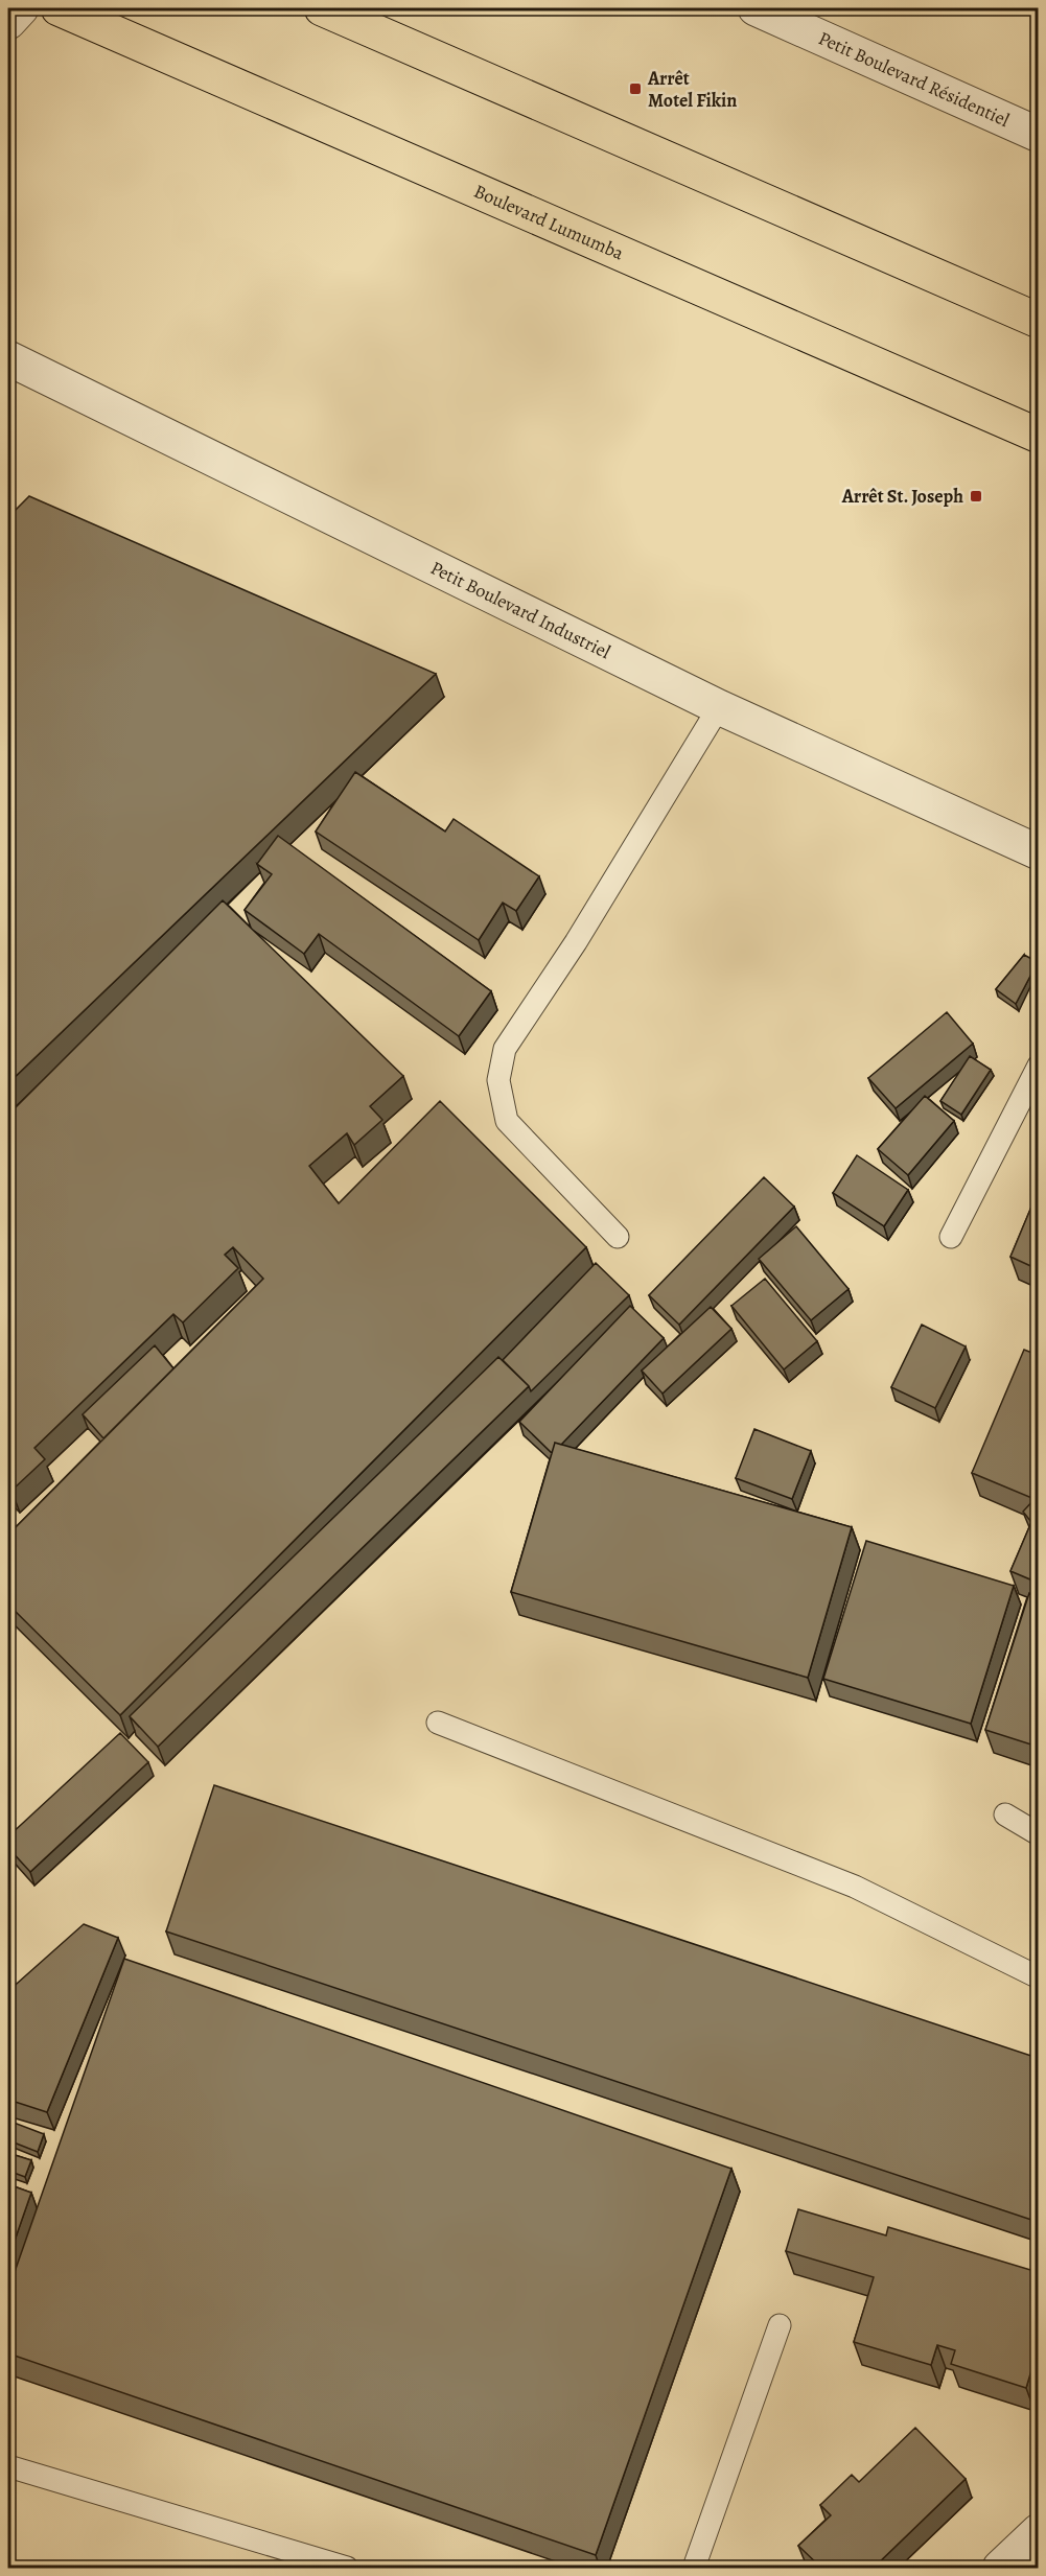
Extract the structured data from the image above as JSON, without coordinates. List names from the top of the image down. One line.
{"streets":{"highway":["Boulevard Lumumba"],"street":["Petit Boulevard Résidentiel","Petit Boulevard Industriel"]},"places":{"transit":["Arrêt Motel Fikin","Arrêt St. Joseph"]}}
